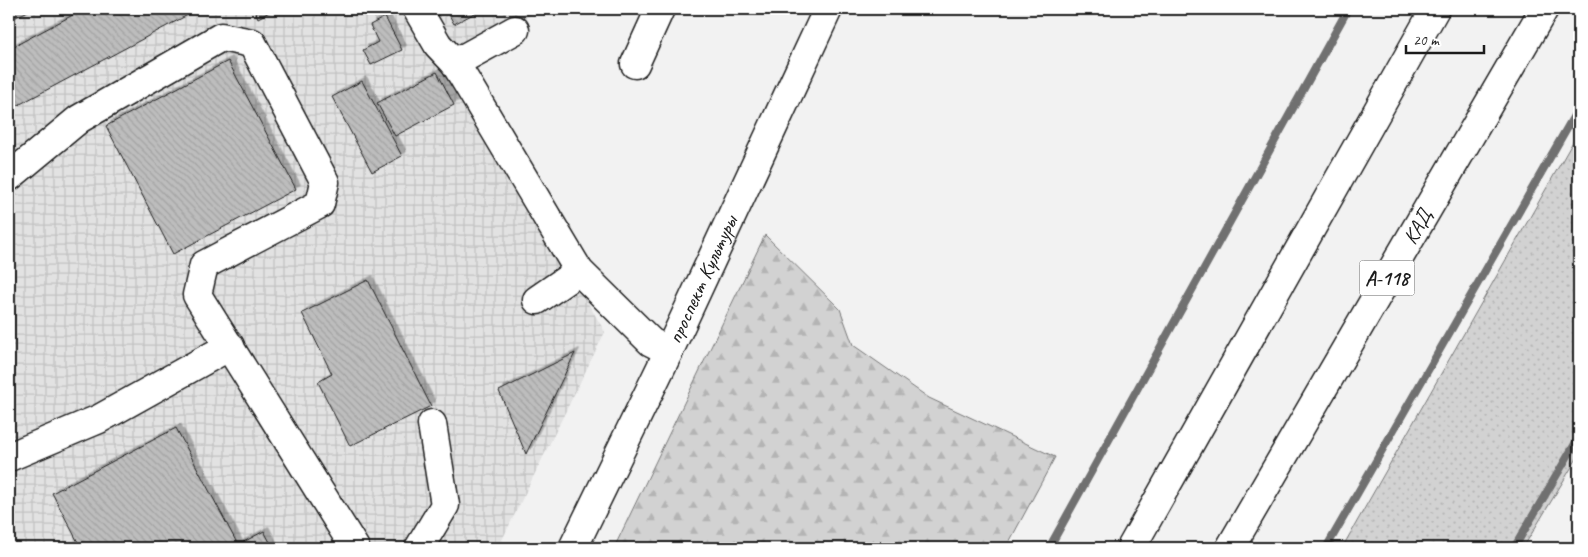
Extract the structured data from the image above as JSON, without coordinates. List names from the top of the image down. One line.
{"streets":{"main road":["КАД","А-118","проспект Культуры"]},"scale_bar":"20 m"}
